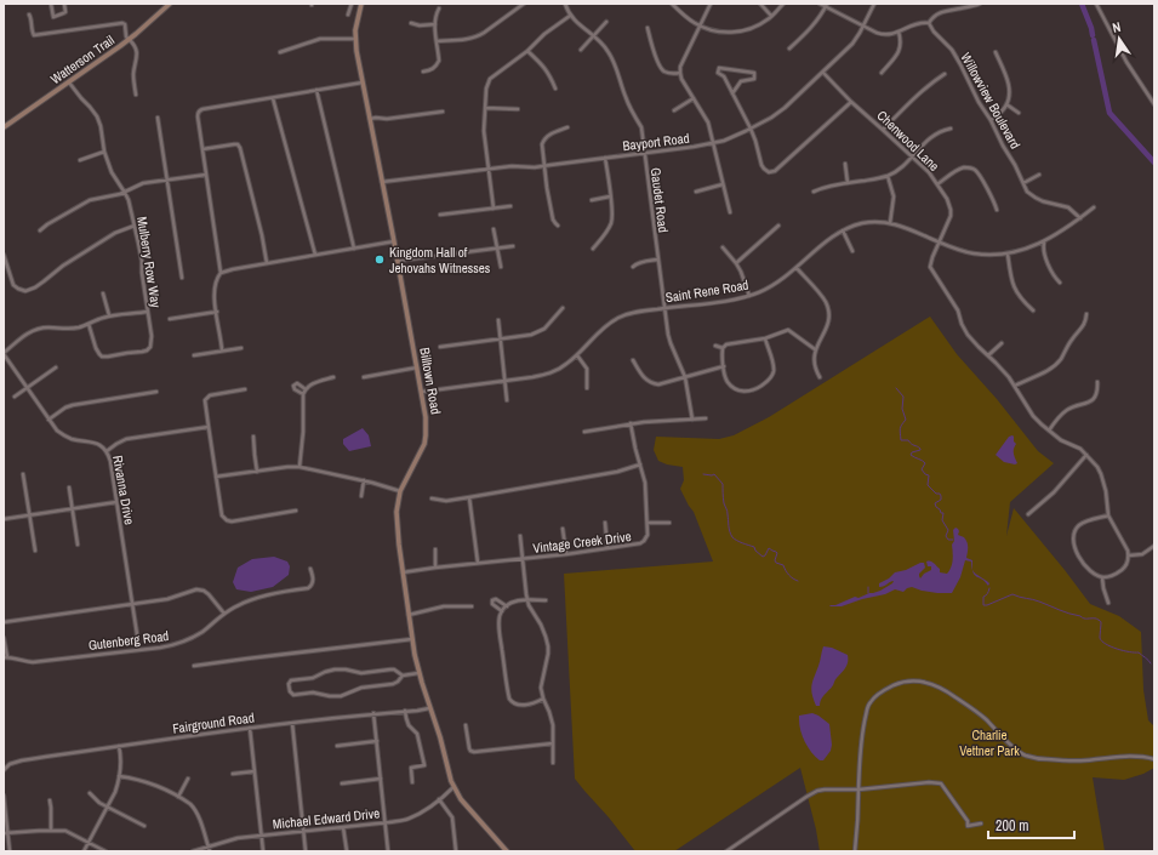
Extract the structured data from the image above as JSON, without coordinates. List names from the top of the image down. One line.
{"streets":{"main road":["Watterson Trail","Billtown Road"],"street":["Willowview Boulevard","Chenwood Lane","Bayport Road","Gaudet Road","Mulberry Row Way","Saint Rene Road","Rivanna Drive","Vintage Creek Drive","Gutenberg Road","Fairground Road","Michael Edward Drive"]},"crossings":[["Watterson Trail","Mulberry Row Way"],["Willowview Boulevard","Saint Rene Road"],["Chenwood Lane","Bayport Road"],["Chenwood Lane","Saint Rene Road"],["Bayport Road","Gaudet Road"],["Bayport Road","Billtown Road"],["Gaudet Road","Saint Rene Road"],["Saint Rene Road","Billtown Road"],["Billtown Road","Vintage Creek Drive"],["Billtown Road","Fairground Road"],["Billtown Road","Michael Edward Drive"],["Rivanna Drive","Gutenberg Road"]],"parks":["Charlie Vettner Park"],"places":["Kingdom Hall of Jehovahs Witnesses"],"scale_bar":"200 m","north":"top"}
